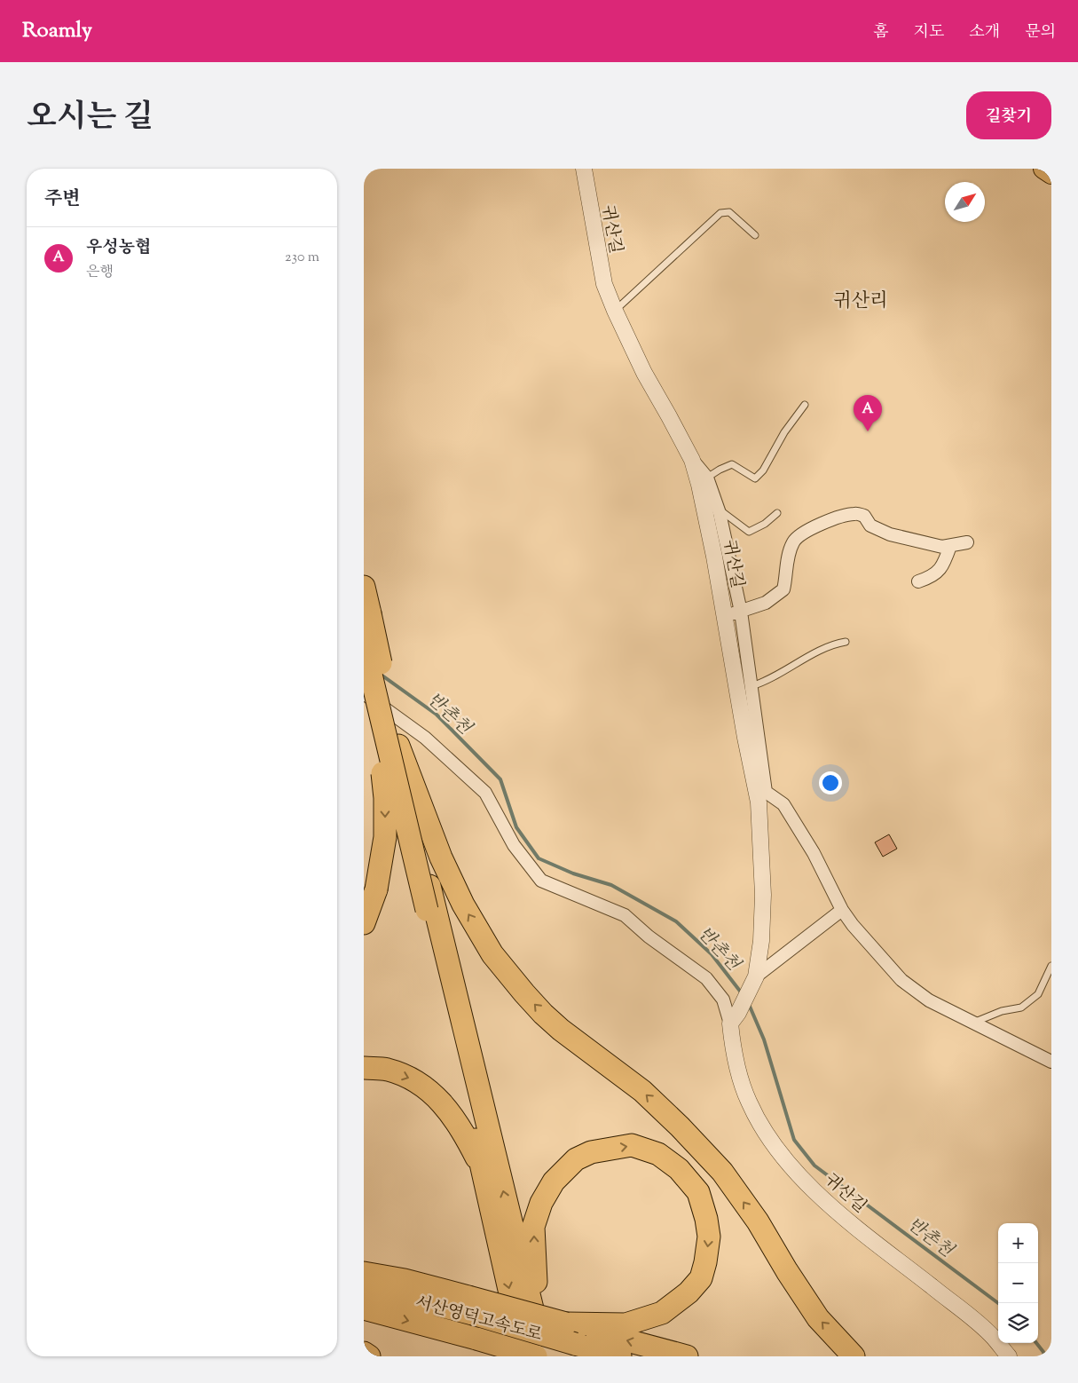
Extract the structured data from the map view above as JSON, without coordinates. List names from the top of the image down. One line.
{"streets":{"highway":["서산영덕고속도로"],"street":["귀산길"]},"districts":["귀산리"],"water":["반촌천"],"north":"top right","page":{"header":"Roamly","nav":["홈","지도","소개","문의"],"title":"오시는 길","buttons":"길찾기","heading":"주변","list":[{"mark":"A","name":"우성농협","note":"은행","value":"230 m"}],"pins":"A","map_buttons":["+","−"]}}
